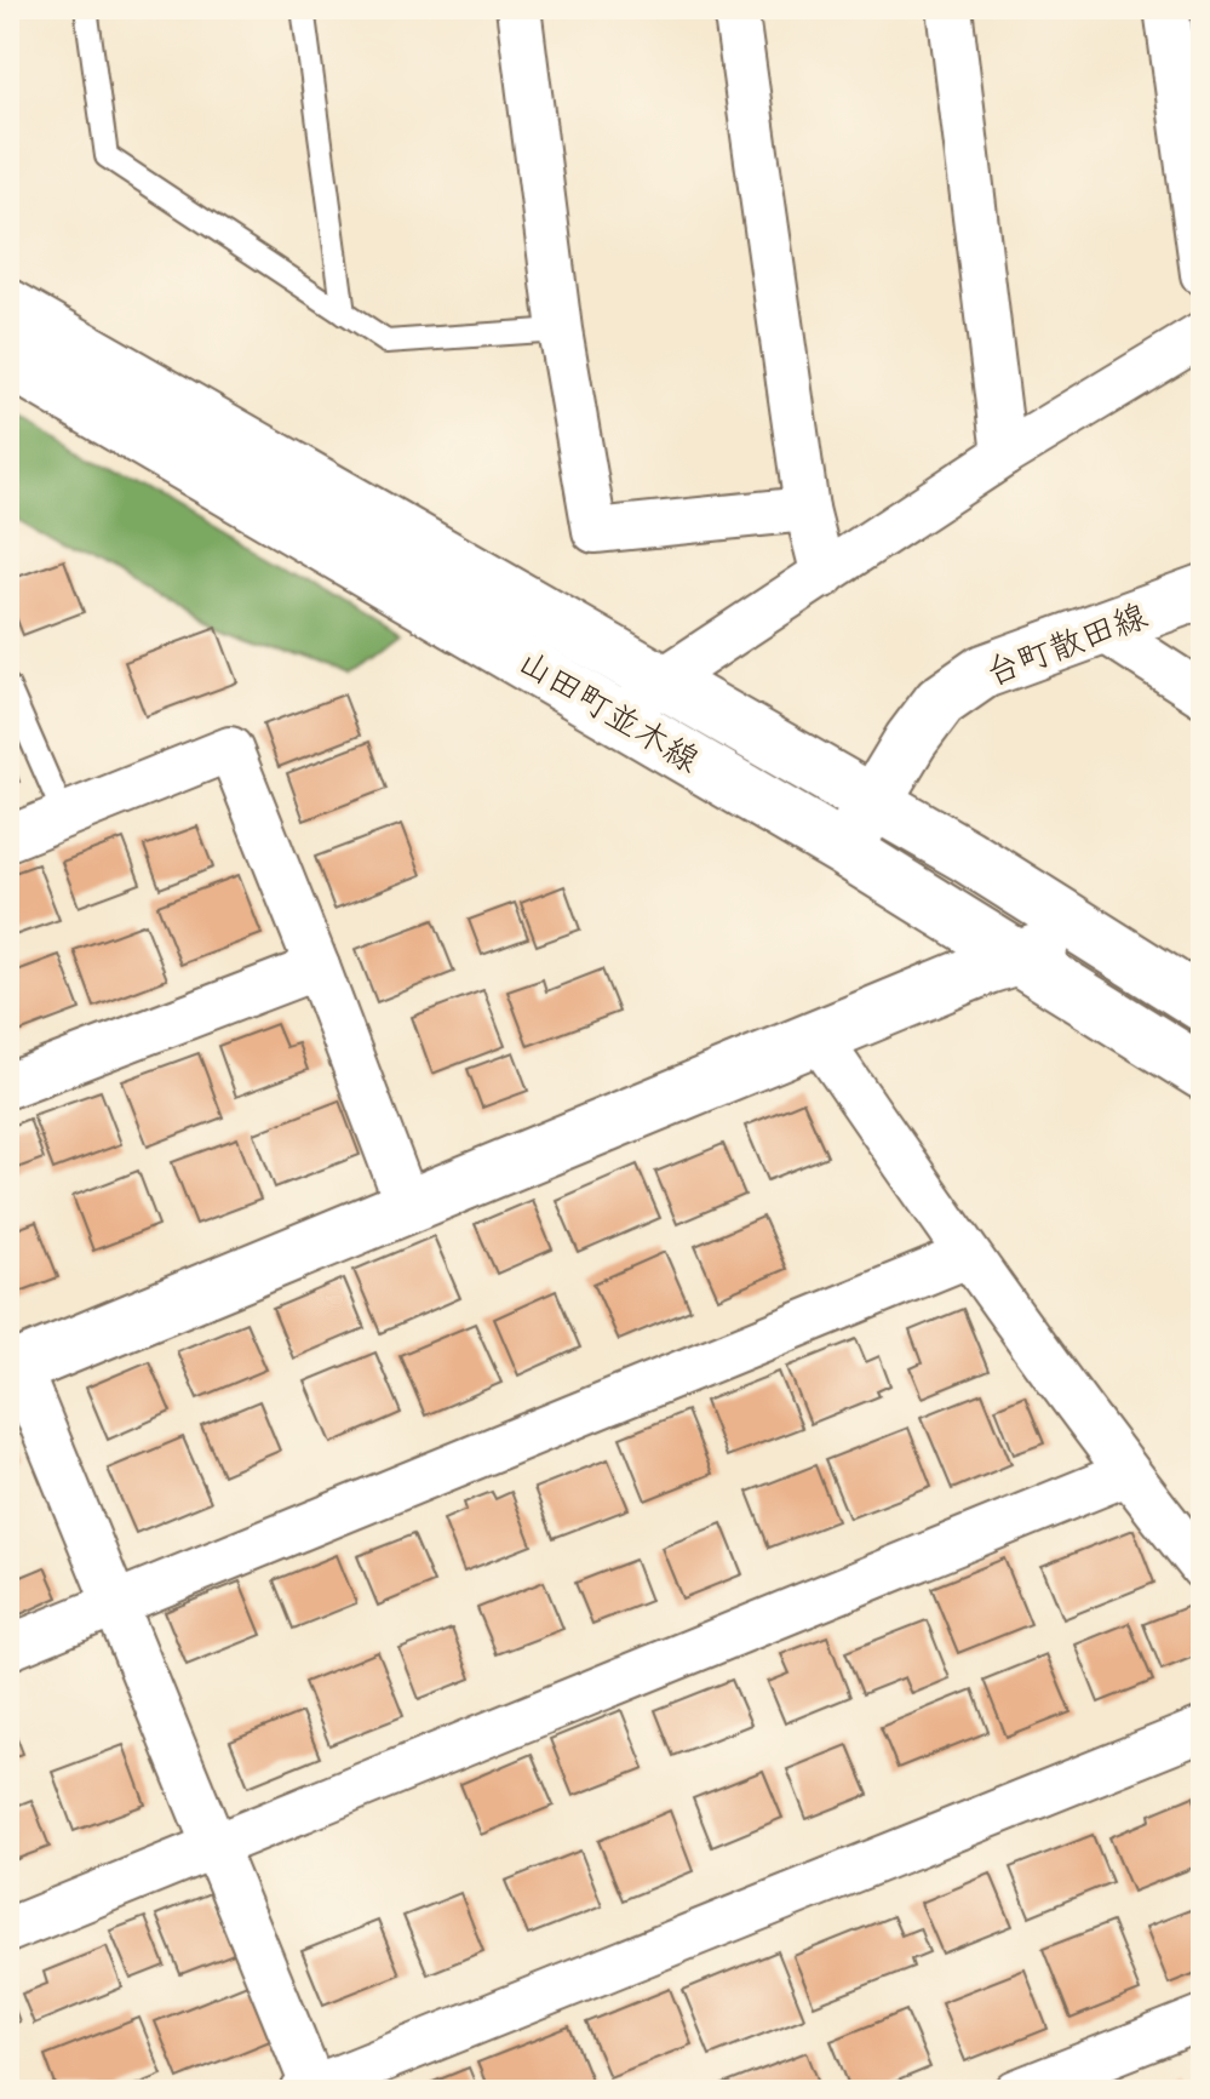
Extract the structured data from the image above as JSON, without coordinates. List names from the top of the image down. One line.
{"streets":{"street":["台町散田線","山田町並木線"]},"crossings":[["台町散田線","山田町並木線"]]}
